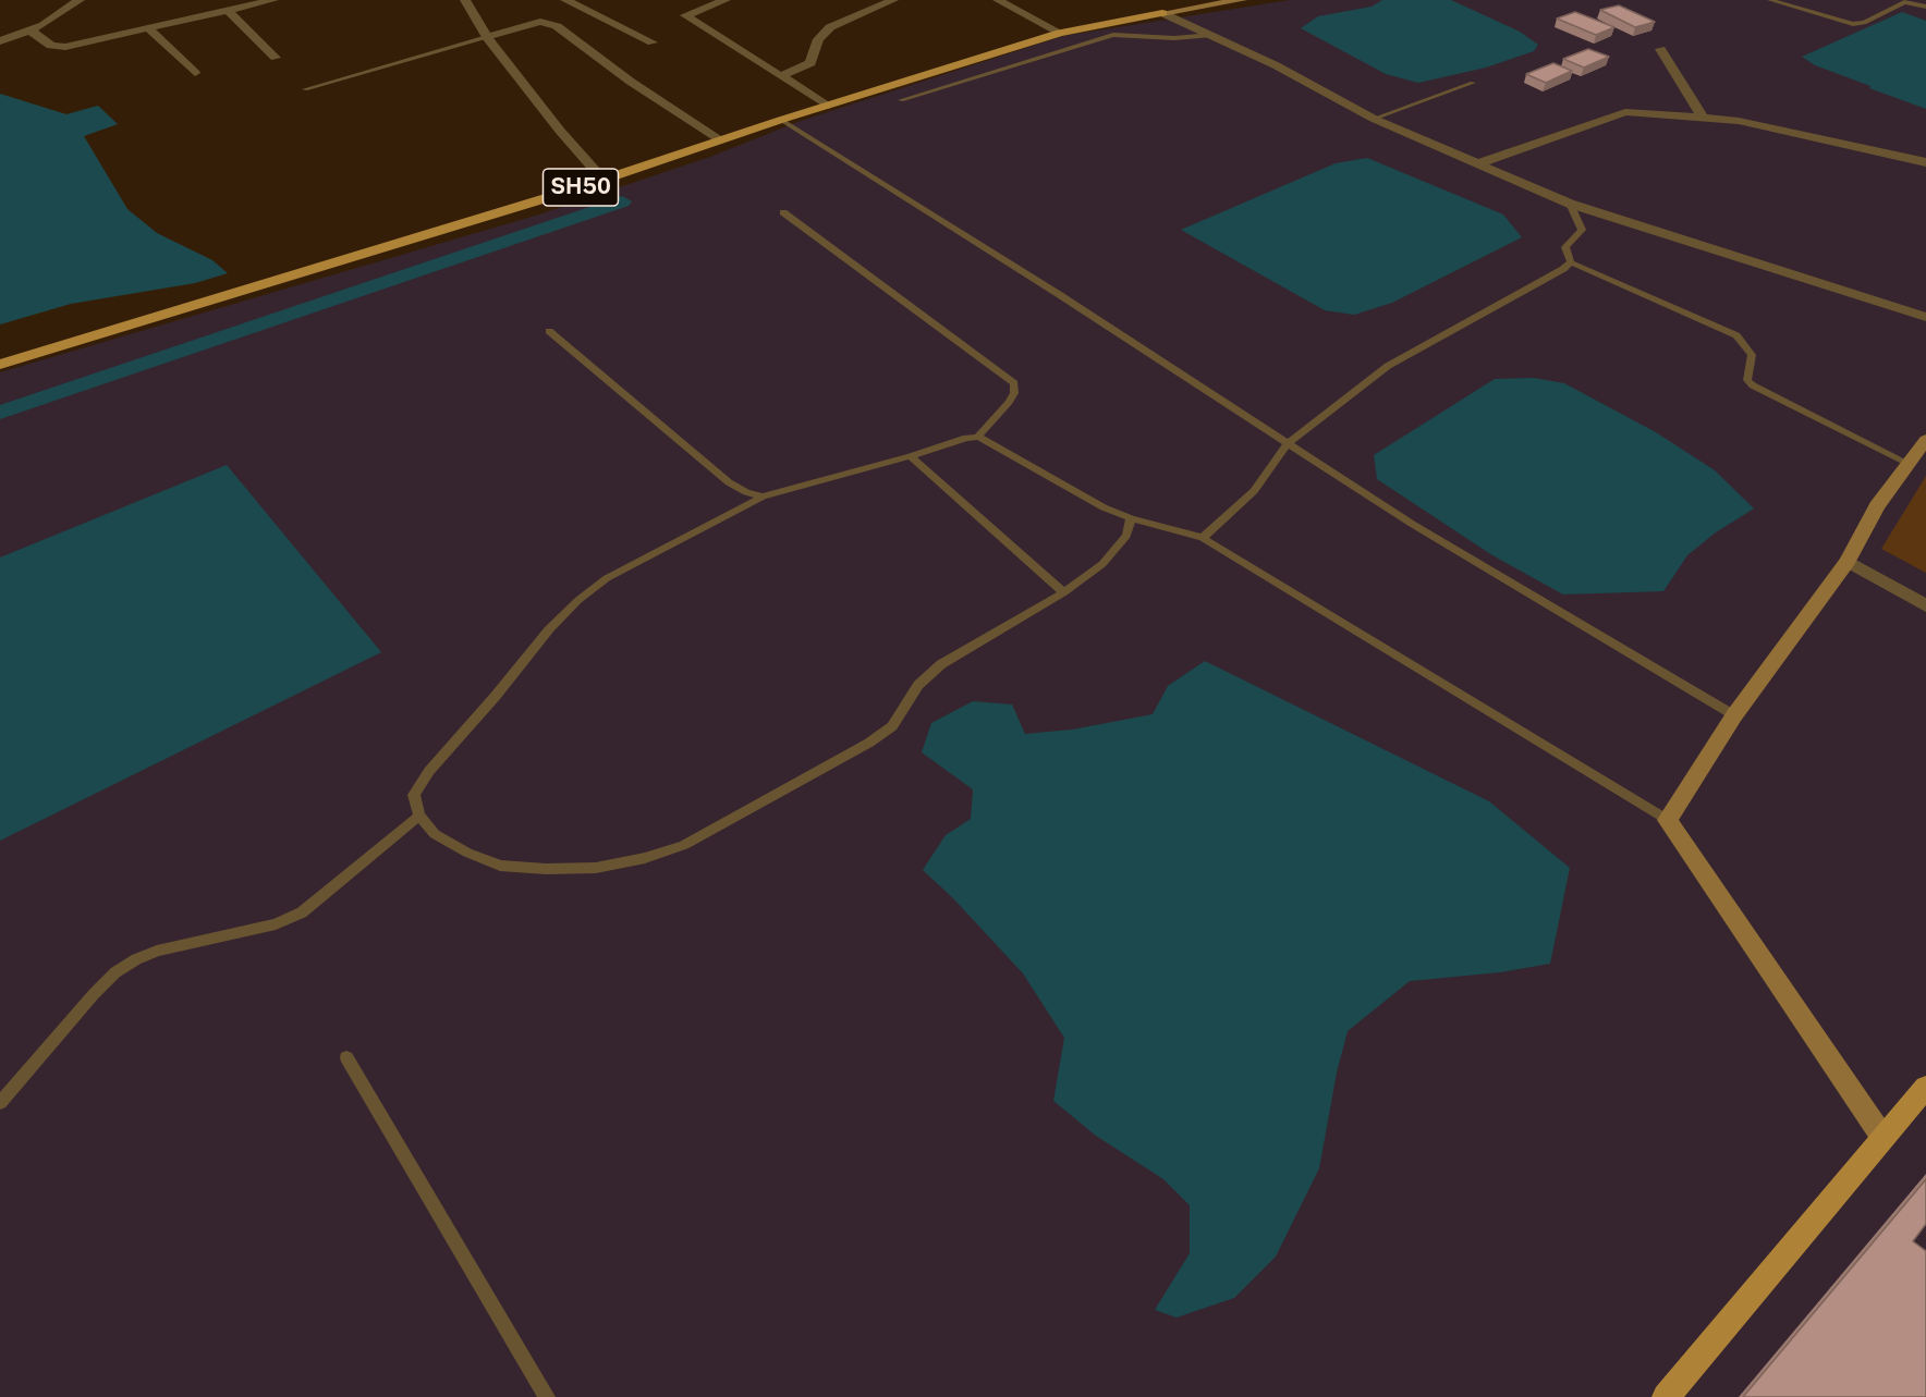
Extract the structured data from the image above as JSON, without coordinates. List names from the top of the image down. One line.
{"streets":{"main road":["SH50"]}}
